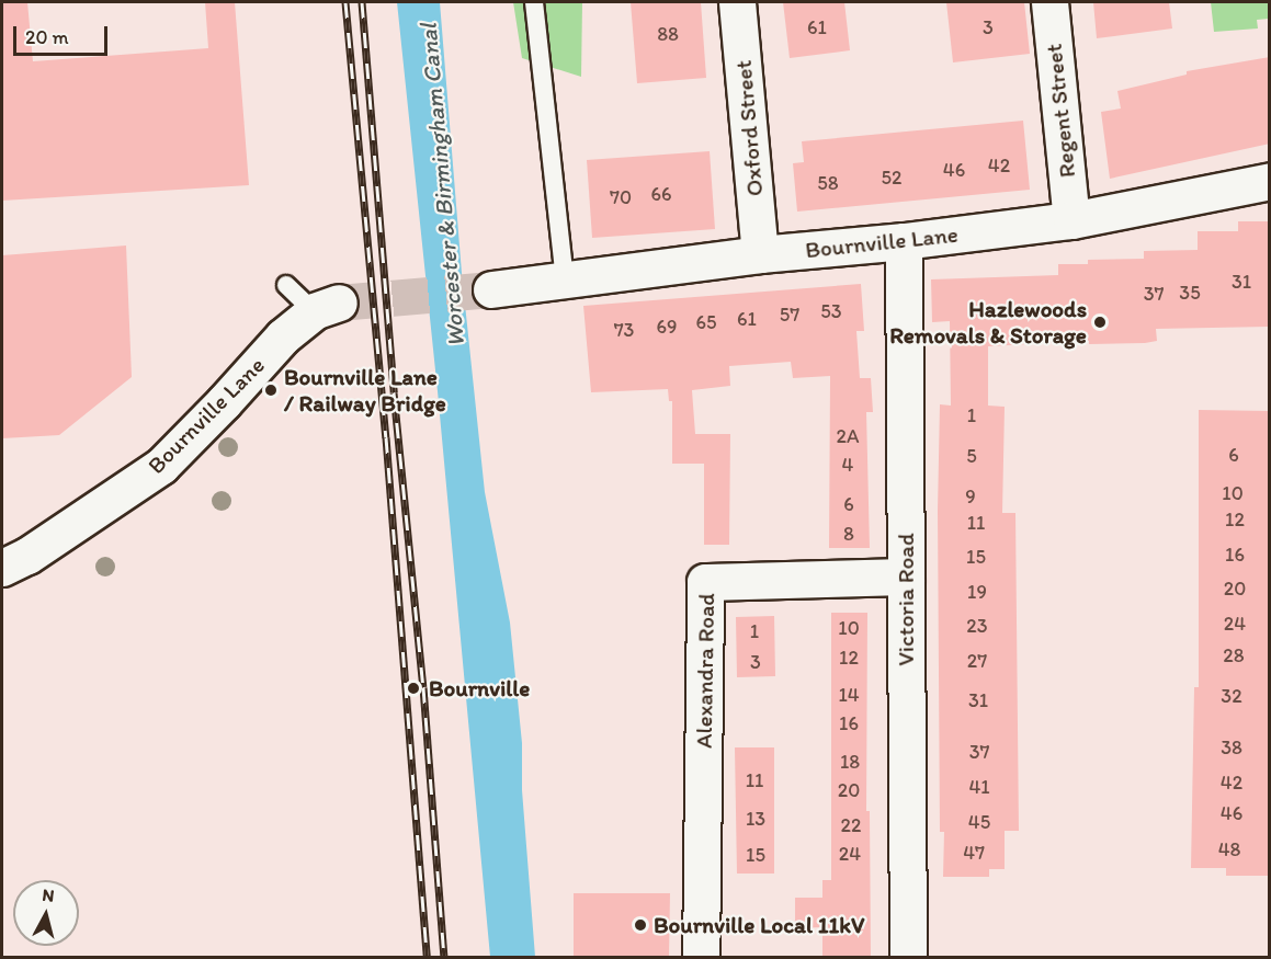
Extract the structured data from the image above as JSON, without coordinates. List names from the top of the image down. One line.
{"streets":{"street":["Regent Street","Oxford Street","Bournville Lane","Victoria Road","Alexandra Road"]},"crossings":[["Regent Street","Bournville Lane"],["Oxford Street","Bournville Lane"],["Bournville Lane","Victoria Road"],["Victoria Road","Alexandra Road"]],"water":["Worcester & Birmingham Canal"],"places":["Hazlewoods Removals & Storage","Bournville Lane / Railway Bridge","Bournville","Bournville Local 11kV"],"house_numbers":["61","3","88","42","46","52","58","66","70","31","35","37","53","57","61","65","69","73","1","2A","6","5","4","10","9","6","12","11","8","16","15","20","19","24","23","10","1","28","12","27","3","14","32","31","16","38","37","18","11","42","41","20","46","13","45","22","48","47","24","15"],"scale_bar":"20 m","north":"top"}
